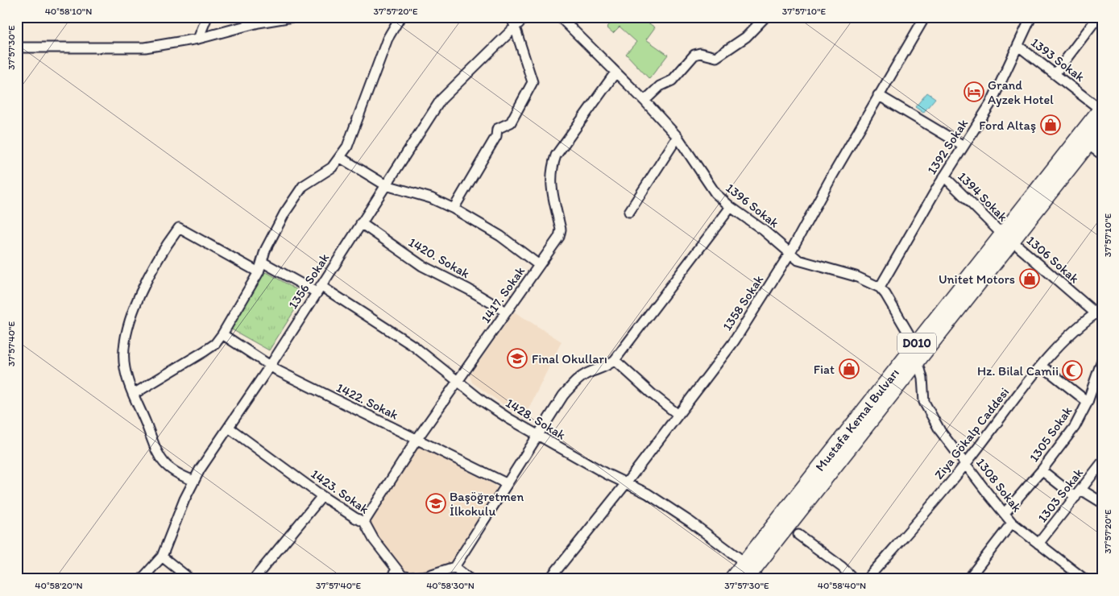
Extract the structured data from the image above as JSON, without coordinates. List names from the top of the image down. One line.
{"streets":{"highway":["D010","Mustafa Kemal Bulvarı"],"street":["1393 Sokak","1392 Sokak","1394 Sokak","1396 Sokak","1420. Sokak","1306 Sokak","1356 Sokak","1417. Sokak","1358 Sokak","1422. Sokak","1428. Sokak","Ziya Gökalp Caddesi","1305 Sokak","1308 Sokak","1423. Sokak","1303 Sokak"]},"crossings":[["1393 Sokak","1392 Sokak"],["1393 Sokak","Mustafa Kemal Bulvarı"],["1392 Sokak","1394 Sokak"],["1392 Sokak","1396 Sokak"],["1394 Sokak","1306 Sokak"],["1394 Sokak","Mustafa Kemal Bulvarı"],["1396 Sokak","1417. Sokak"],["1396 Sokak","1358 Sokak"],["1396 Sokak","Mustafa Kemal Bulvarı"],["1420. Sokak","1356 Sokak"],["1420. Sokak","1417. Sokak"],["1306 Sokak","Mustafa Kemal Bulvarı"],["1306 Sokak","Ziya Gökalp Caddesi"],["1356 Sokak","1422. Sokak"],["1356 Sokak","1428. Sokak"],["1356 Sokak","1423. Sokak"],["1417. Sokak","1422. Sokak"],["1417. Sokak","1428. Sokak"],["1417. Sokak","1423. Sokak"],["1358 Sokak","1428. Sokak"],["1428. Sokak","Mustafa Kemal Bulvarı"],["Mustafa Kemal Bulvarı","1308 Sokak"],["Ziya Gökalp Caddesi","1308 Sokak"],["1305 Sokak","1308 Sokak"],["1308 Sokak","1303 Sokak"]],"places":{"hotel":["Grand Ayzek Hotel"],"shop":["Ford Altaş","Unitet Motors","Fiat"],"school or university":["Final Okulları","Başöğretmen İlkokulu"],"mosque":["Hz. Bilal Camii"]},"coordinates":["40°58'10\"N","37°57'20\"E","37°57'10\"E","37°57'30\"E","37°57'40\"E","40°58'20\"N","40°58'30\"N","40°58'40\"N"]}
